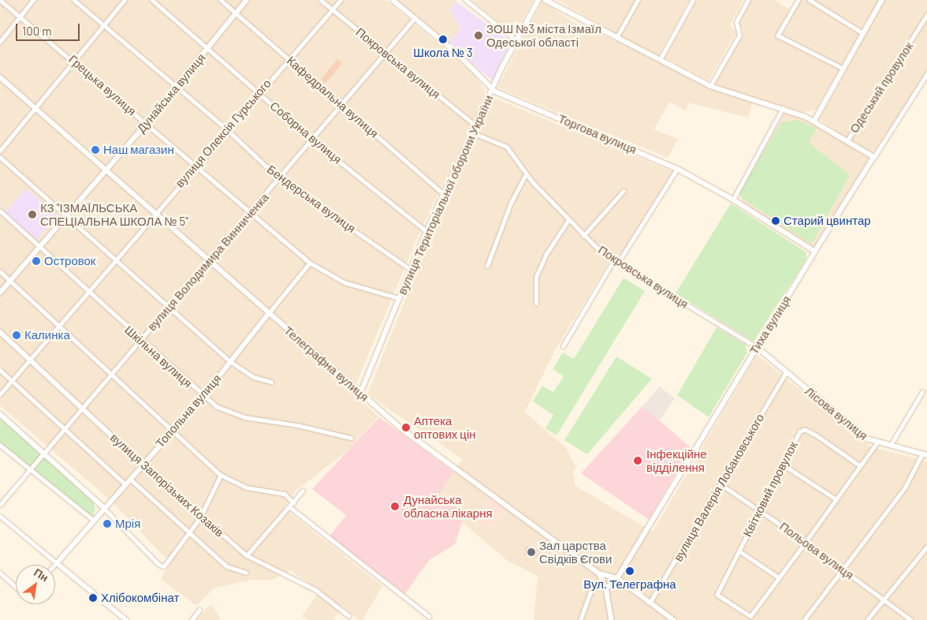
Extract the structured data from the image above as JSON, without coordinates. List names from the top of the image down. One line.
{"streets":{"main road":["Дунайська вулиця","Торгова вулиця","Тиха вулиця","Телеграфна вулиця","Топольна вулиця","Лісова вулиця","вулиця Запорізьких Козаків"],"street":["Покровська вулиця","Грецька вулиця","Одеський провулок","Кафедральна вулиця","Соборна вулиця","вулиця Олексія Гурського","вулиця Територіальної оборони України","Бендерська вулиця","вулиця Володимира Винниченка","Шкільна вулиця","вулиця Валерія Лобановського","Квітковий провулок","Польова вулиця"]},"crossings":[["Покровська вулиця","вулиця Олексія Гурського"],["Покровська вулиця","вулиця Територіальної оборони України"],["Покровська вулиця","вулиця Володимира Винниченка"],["Покровська вулиця","Тиха вулиця"],["Покровська вулиця","Лісова вулиця"],["Грецька вулиця","Дунайська вулиця"],["Грецька вулиця","вулиця Олексія Гурського"],["Грецька вулиця","вулиця Територіальної оборони України"],["Грецька вулиця","вулиця Володимира Винниченка"],["Грецька вулиця","Топольна вулиця"],["Дунайська вулиця","Кафедральна вулиця"],["Дунайська вулиця","Соборна вулиця"],["Дунайська вулиця","Бендерська вулиця"],["Дунайська вулиця","Шкільна вулиця"],["Дунайська вулиця","Телеграфна вулиця"],["Кафедральна вулиця","вулиця Олексія Гурського"],["Кафедральна вулиця","вулиця Територіальної оборони України"],["Кафедральна вулиця","вулиця Володимира Винниченка"],["Соборна вулиця","вулиця Олексія Гурського"],["Соборна вулиця","вулиця Територіальної оборони України"],["Соборна вулиця","вулиця Володимира Винниченка"],["вулиця Олексія Гурського","Бендерська вулиця"],["вулиця Олексія Гурського","Шкільна вулиця"],["вулиця Олексія Гурського","Телеграфна вулиця"],["вулиця Олексія Гурського","вулиця Запорізьких Козаків"],["Торгова вулиця","вулиця Територіальної оборони України"],["Торгова вулиця","вулиця Володимира Винниченка"],["Торгова вулиця","Тиха вулиця"],["вулиця Територіальної оборони України","Бендерська вулиця"],["вулиця Територіальної оборони України","Телеграфна вулиця"],["Бендерська вулиця","вулиця Володимира Винниченка"],["вулиця Володимира Винниченка","Шкільна вулиця"],["вулиця Володимира Винниченка","Телеграфна вулиця"],["вулиця Володимира Винниченка","вулиця Запорізьких Козаків"],["Тиха вулиця","Телеграфна вулиця"],["Тиха вулиця","Лісова вулиця"],["Шкільна вулиця","Топольна вулиця"],["Телеграфна вулиця","Топольна вулиця"],["Телеграфна вулиця","вулиця Валерія Лобановського"],["Топольна вулиця","вулиця Запорізьких Козаків"],["Лісова вулиця","вулиця Валерія Лобановського"],["вулиця Валерія Лобановського","Польова вулиця"],["Квітковий провулок","Польова вулиця"]],"places":["ЗОШ №3 міста Ізмаїл Одеської області","Школа № 3","Наш магазин","КЗ \"ІЗМАЇЛЬСЬКА СПЕЦІАЛЬНА ШКОЛА № 5\"","Старий цвинтар","Островок","Калинка","Аптека оптових цін","Інфекційне відділення","Дунайська обласна лікарня","Мрія","Зал царства Свідків Єгови","Вул. Телеграфна","Хлібокомбінат"],"scale_bar":"100 m","north":"top right"}
